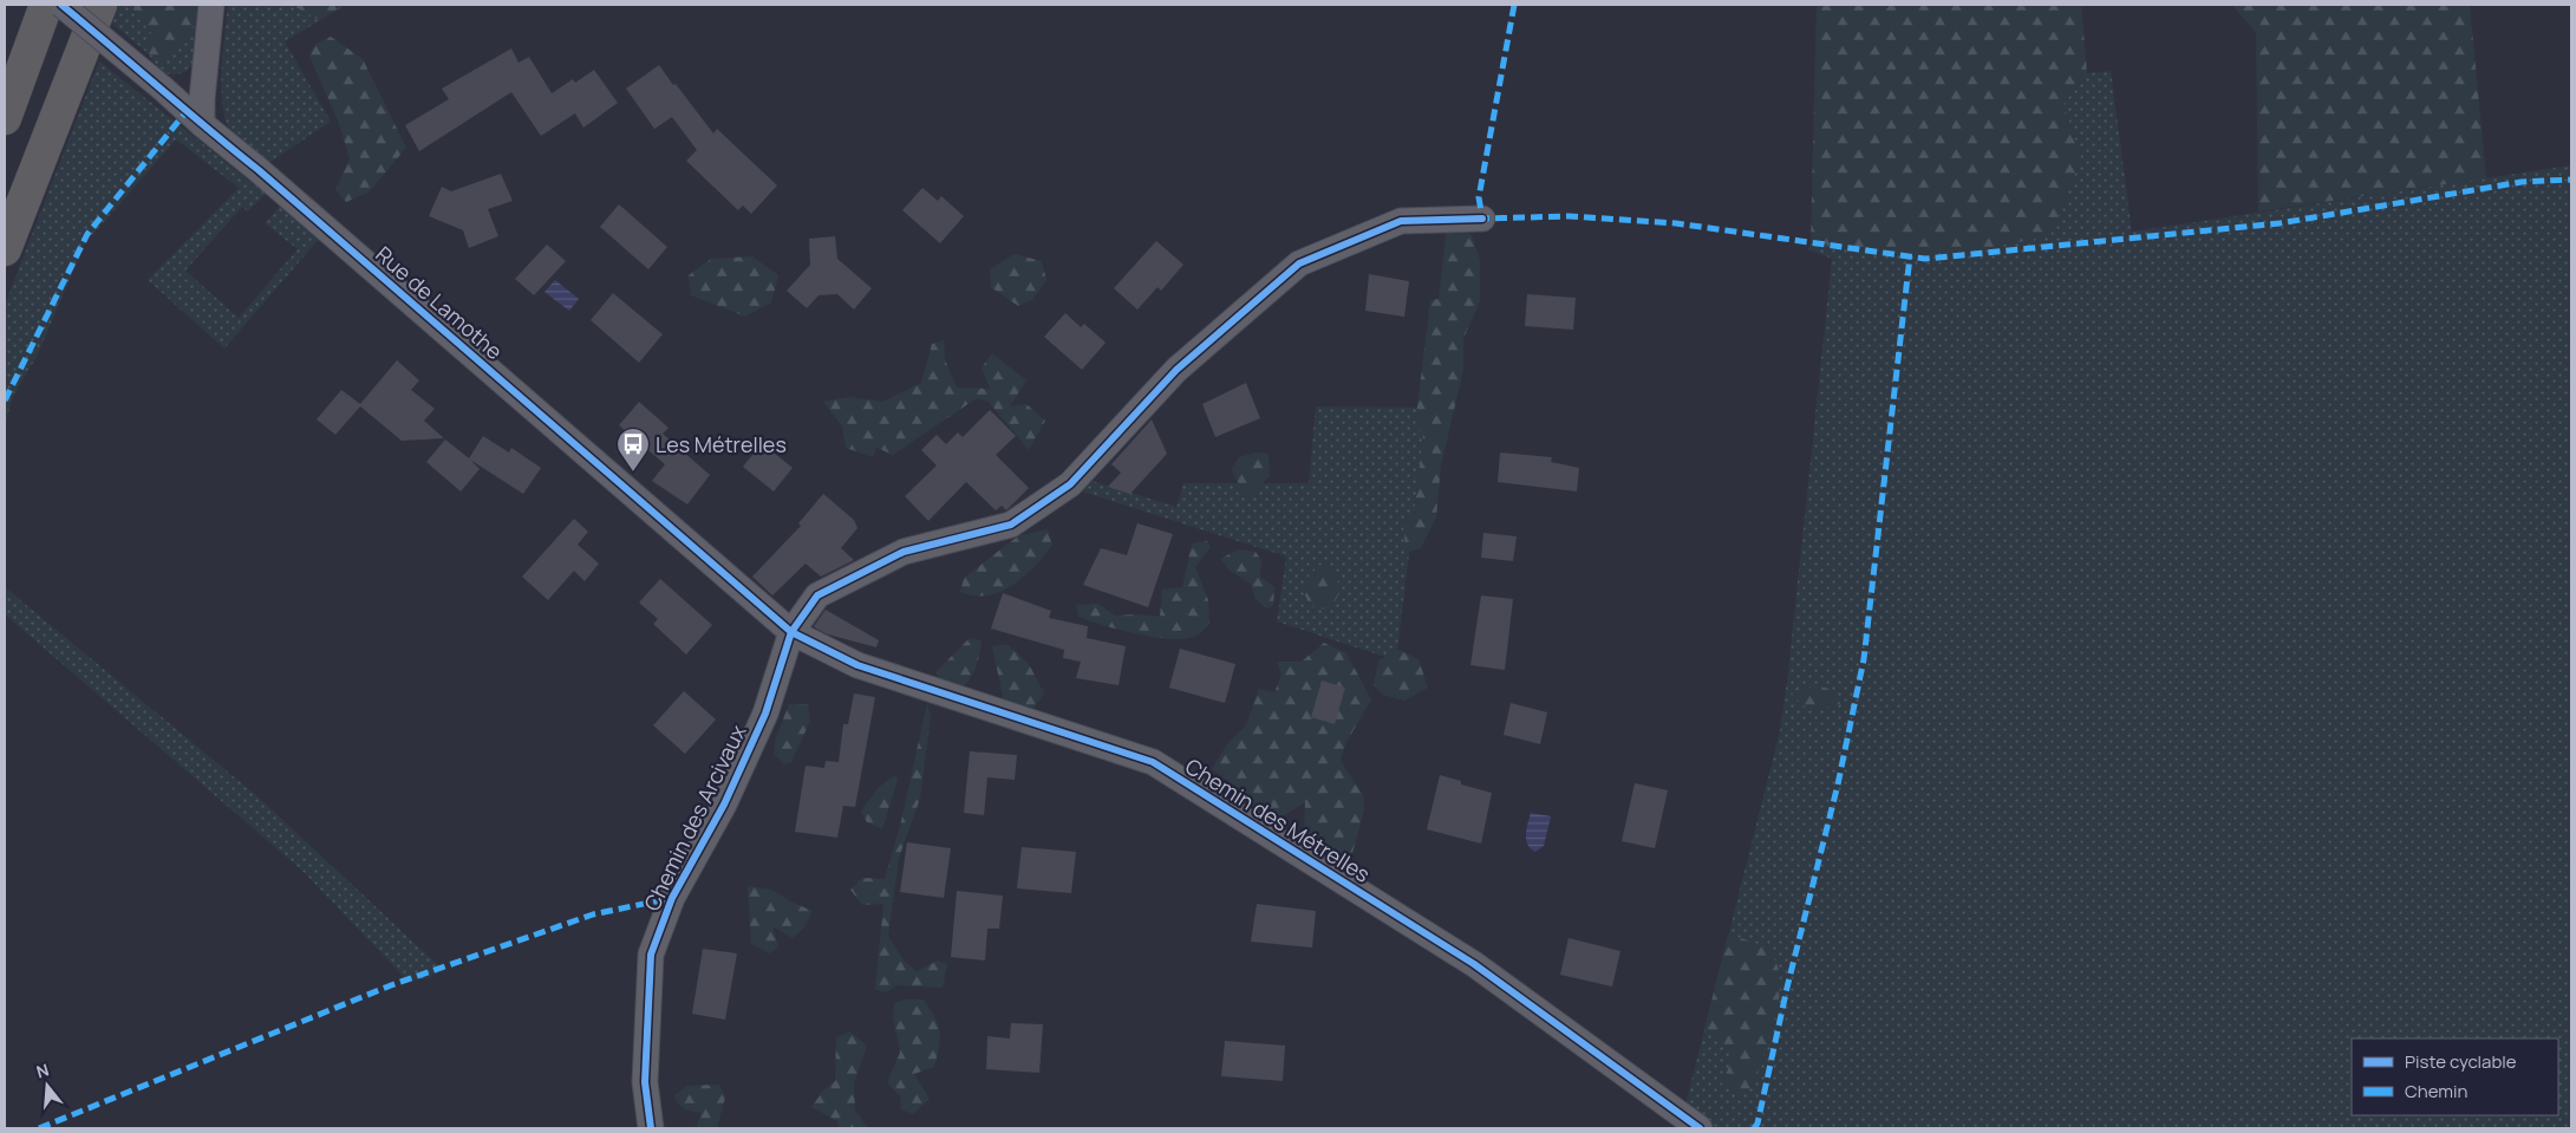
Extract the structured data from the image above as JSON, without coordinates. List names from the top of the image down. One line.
{"streets":{"street":["Rue de Lamothe","Chemin des Arcivaux","Chemin des Métrelles"]},"crossings":[["Rue de Lamothe","Chemin des Arcivaux"],["Rue de Lamothe","Chemin des Métrelles"],["Chemin des Arcivaux","Chemin des Métrelles"]],"places":{"bus stop":["Les Métrelles"]},"legend":["Piste cyclable","Chemin"],"north":"top"}
